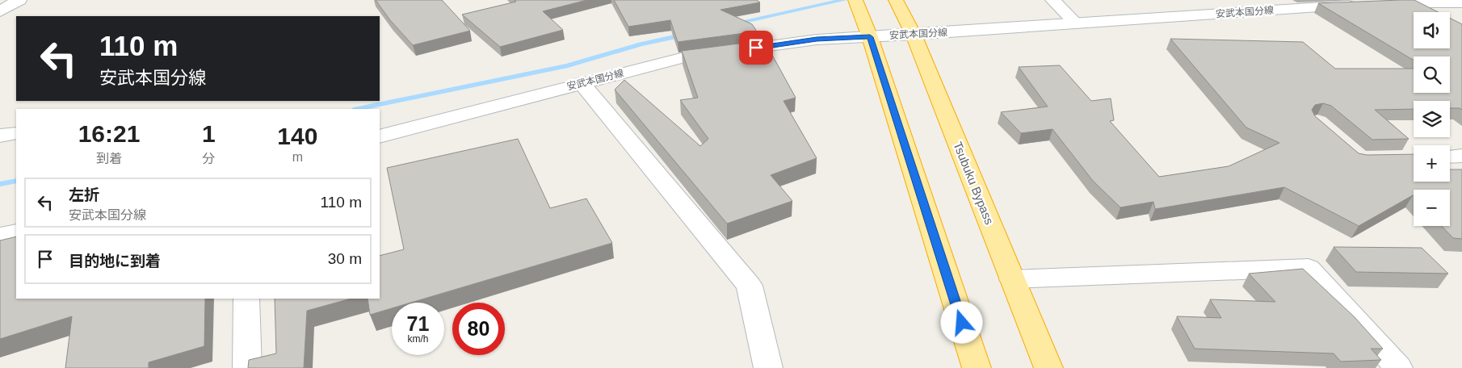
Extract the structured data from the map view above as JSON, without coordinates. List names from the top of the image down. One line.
{"streets":{"highway":["Tsubuku Bypass"],"main road":["安武本国分線"]},"crossings":[["安武本国分線","Tsubuku Bypass"]],"page":{"map_buttons":["+","−"],"turn":["110 m","安武本国分線"],"eta":["16:21","到着","1","分","140","m"],"list":[{"name":"左折","note":"安武本国分線","value":"110 m"},{"name":"目的地に到着","value":"30 m"}],"speed":"71 km/h","limit":"80"}}
